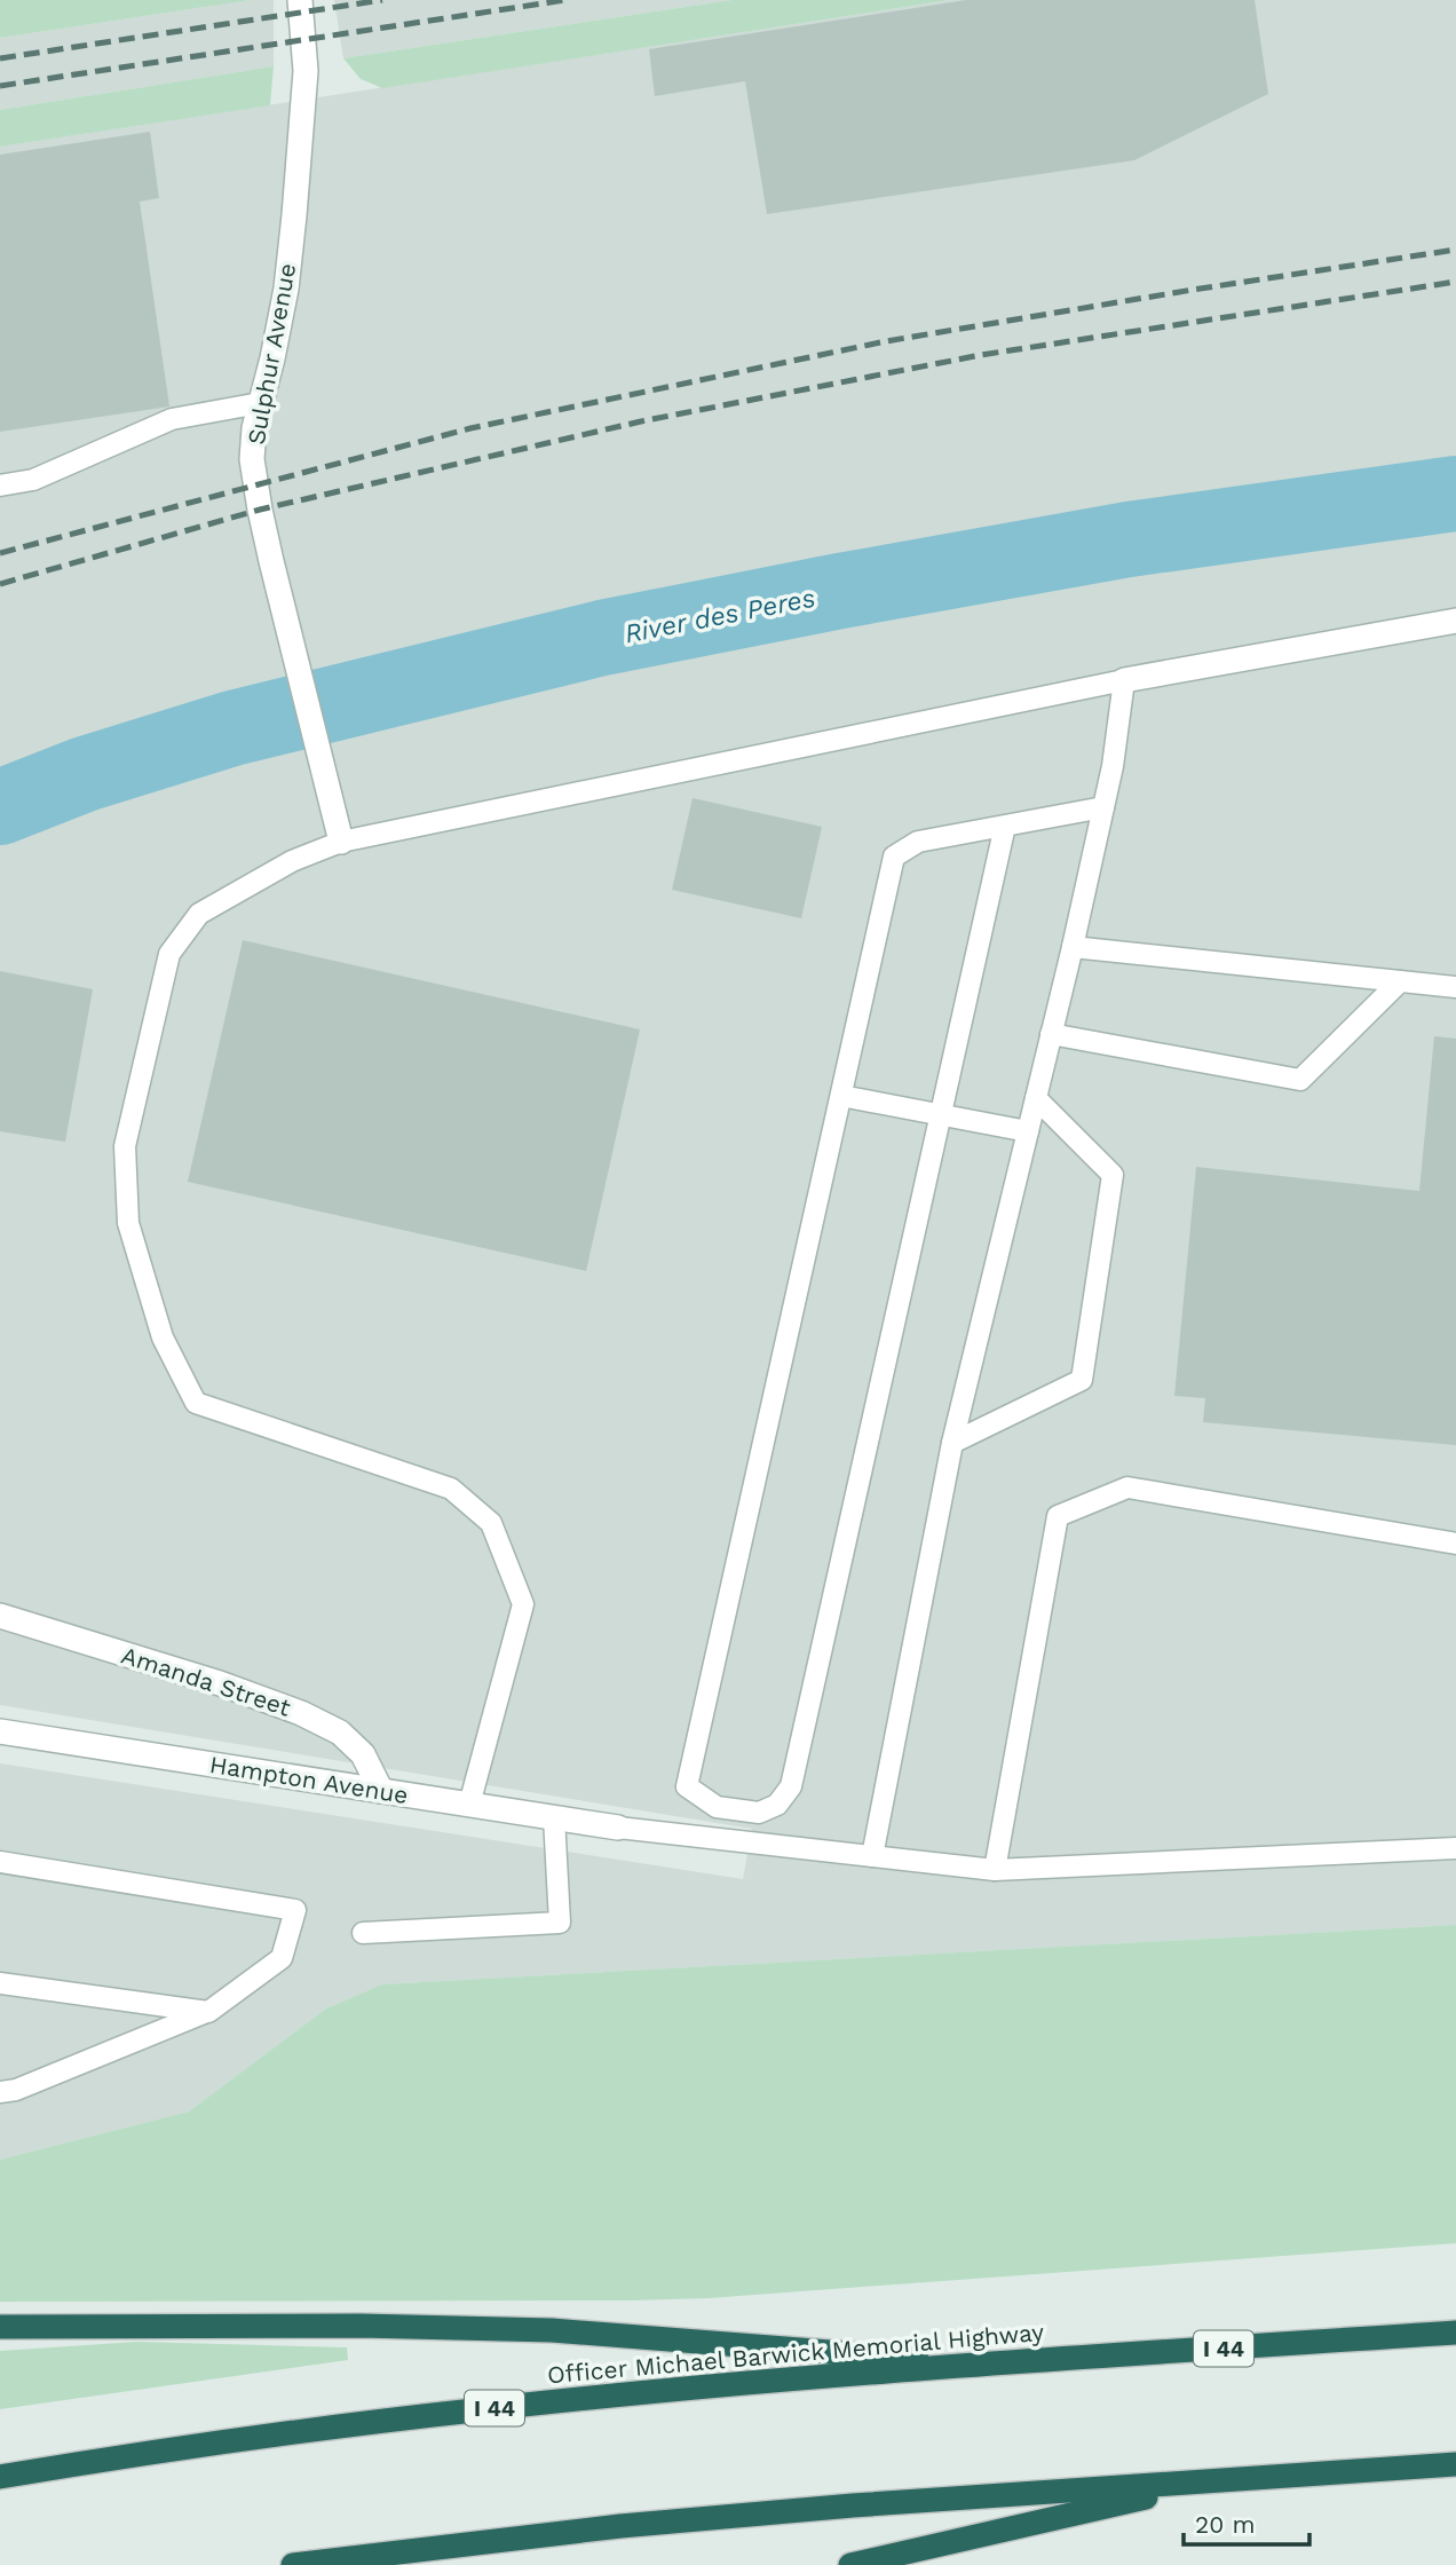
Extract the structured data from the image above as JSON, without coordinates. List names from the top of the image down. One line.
{"streets":{"highway":["I 44","Officer Michael Barwick Memorial Highway"],"street":["Sulphur Avenue","Amanda Street","Hampton Avenue"]},"crossings":[["Amanda Street","Hampton Avenue"]],"water":["River des Peres"],"scale_bar":"20 m"}
